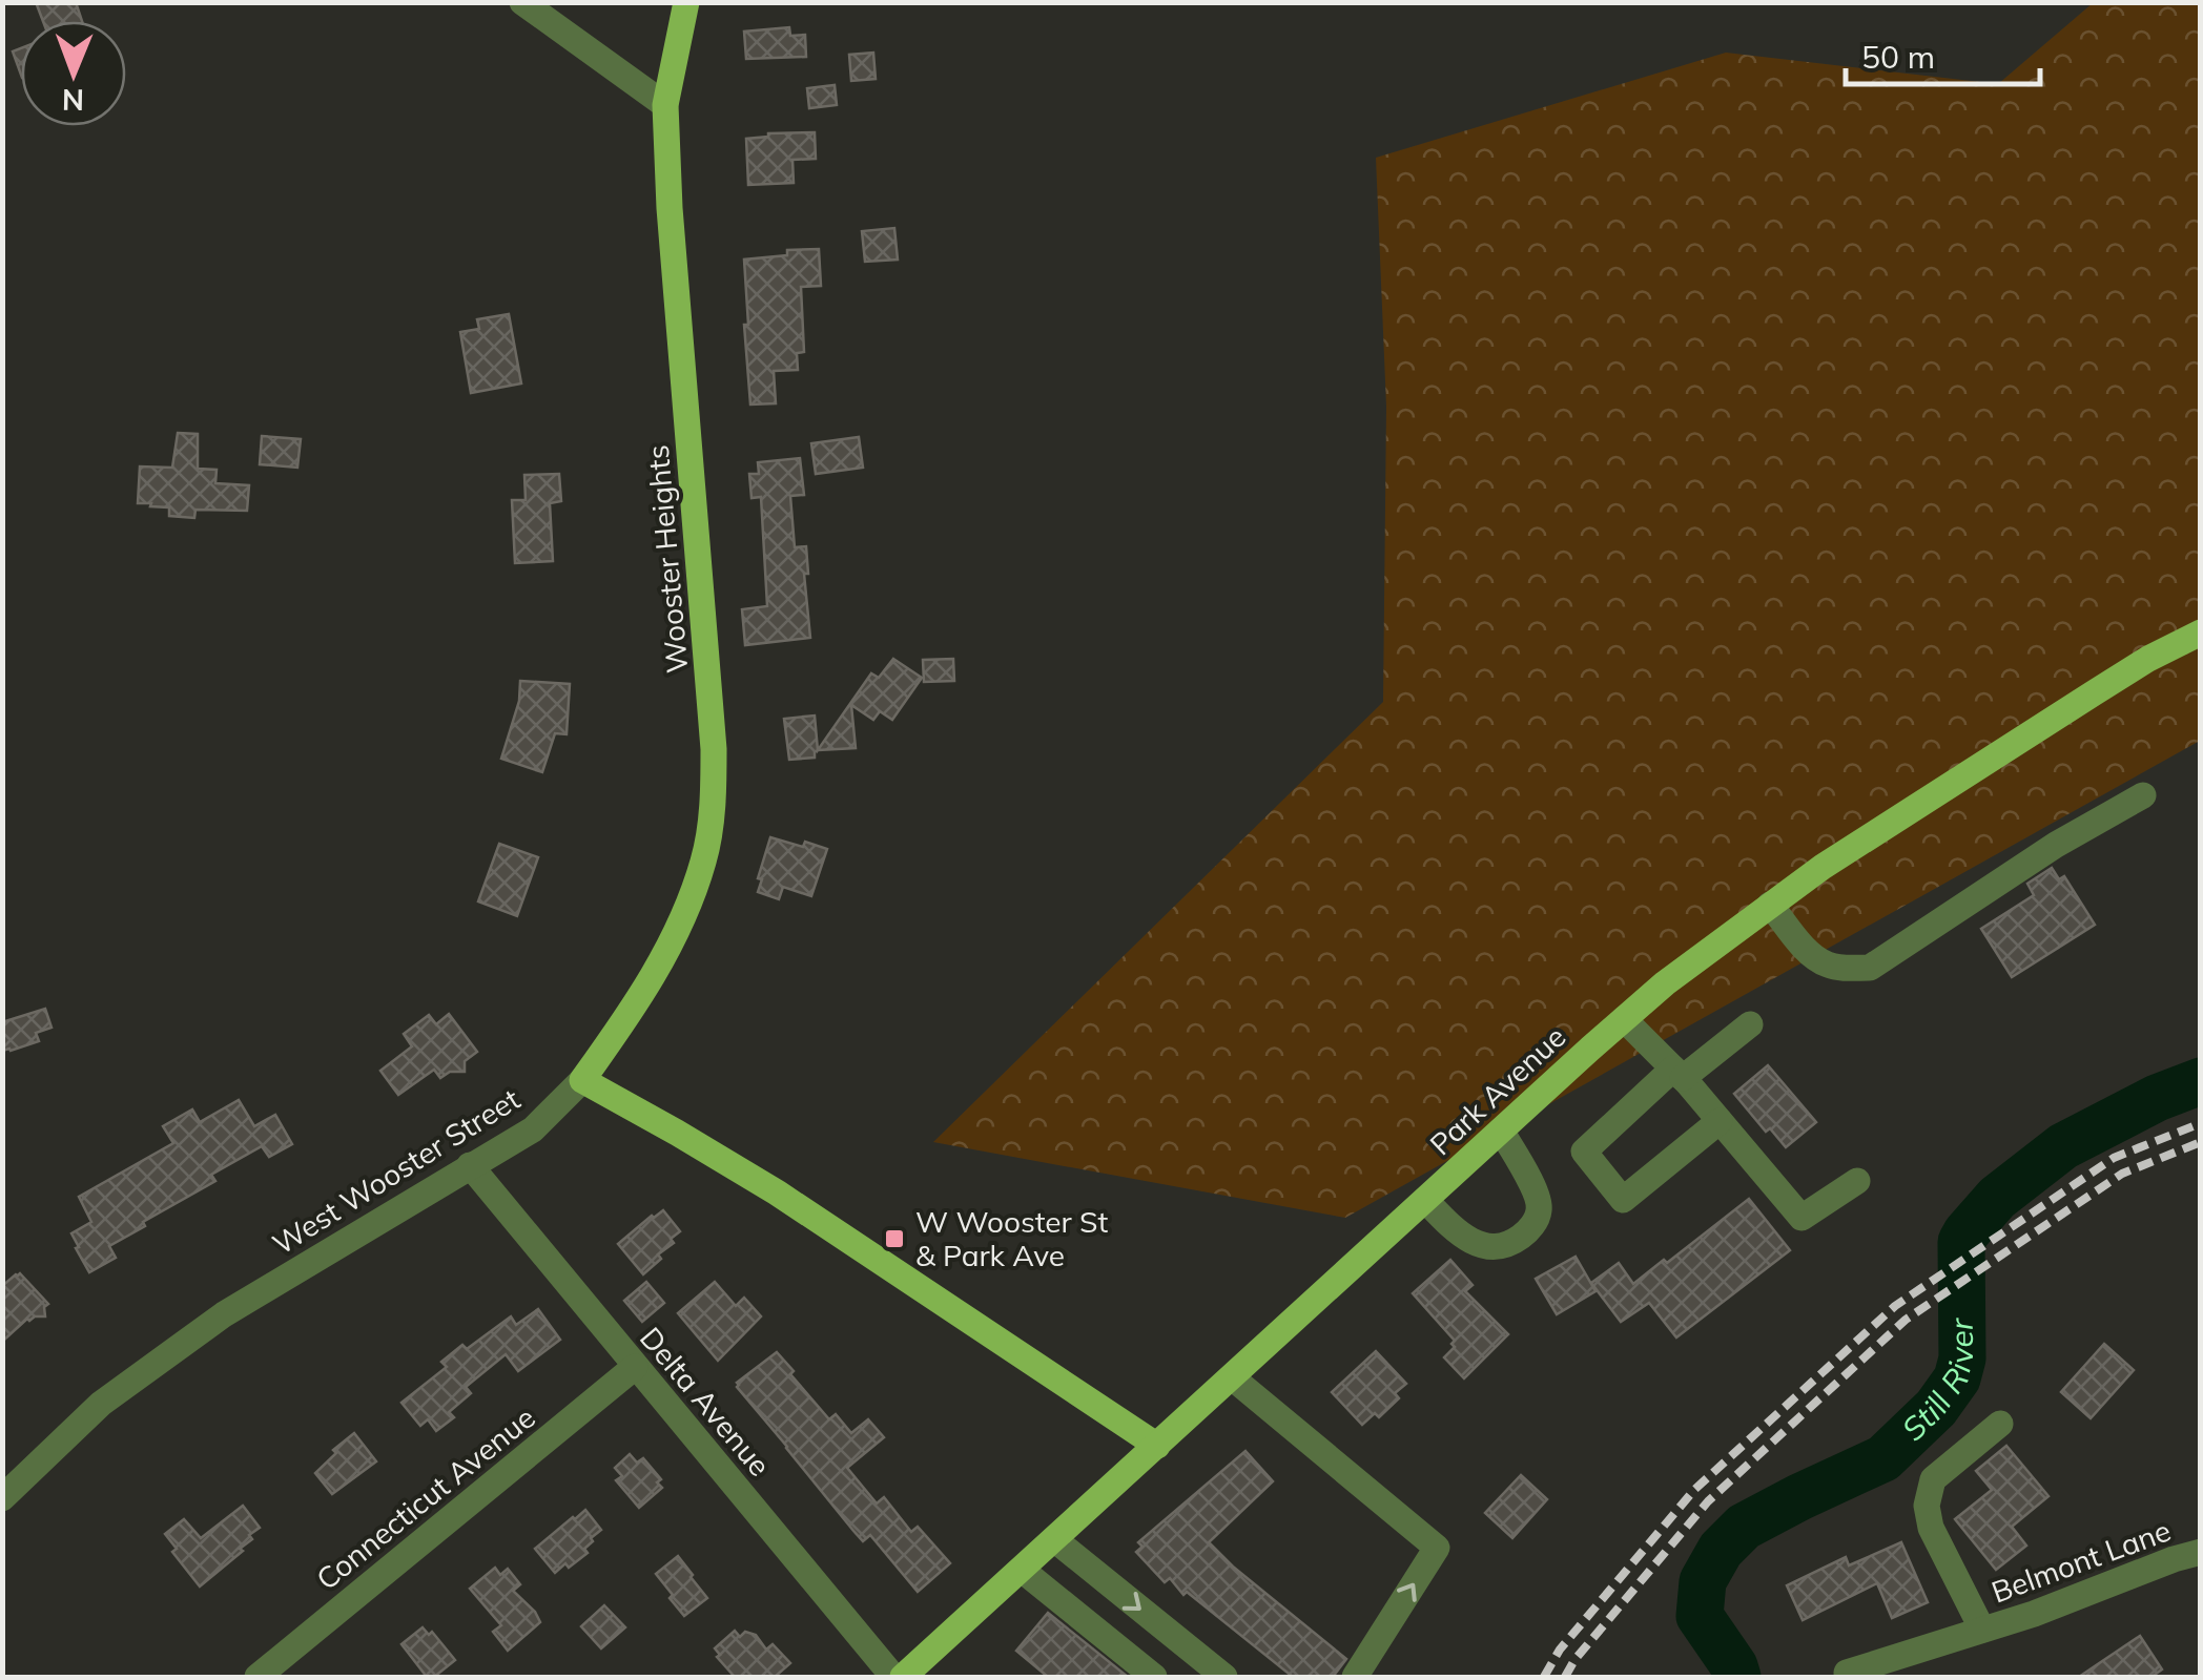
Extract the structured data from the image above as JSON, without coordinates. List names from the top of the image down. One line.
{"streets":{"main road":["Wooster Heights","Park Avenue"],"street":["West Wooster Street","Delta Avenue","Connecticut Avenue","Belmont Lane"]},"crossings":[["Wooster Heights","West Wooster Street"],["West Wooster Street","Delta Avenue"],["Delta Avenue","Connecticut Avenue"]],"water":["Still River"],"places":{"transit":["W Wooster St & Park Ave"]},"scale_bar":"50 m","north":"bottom"}
